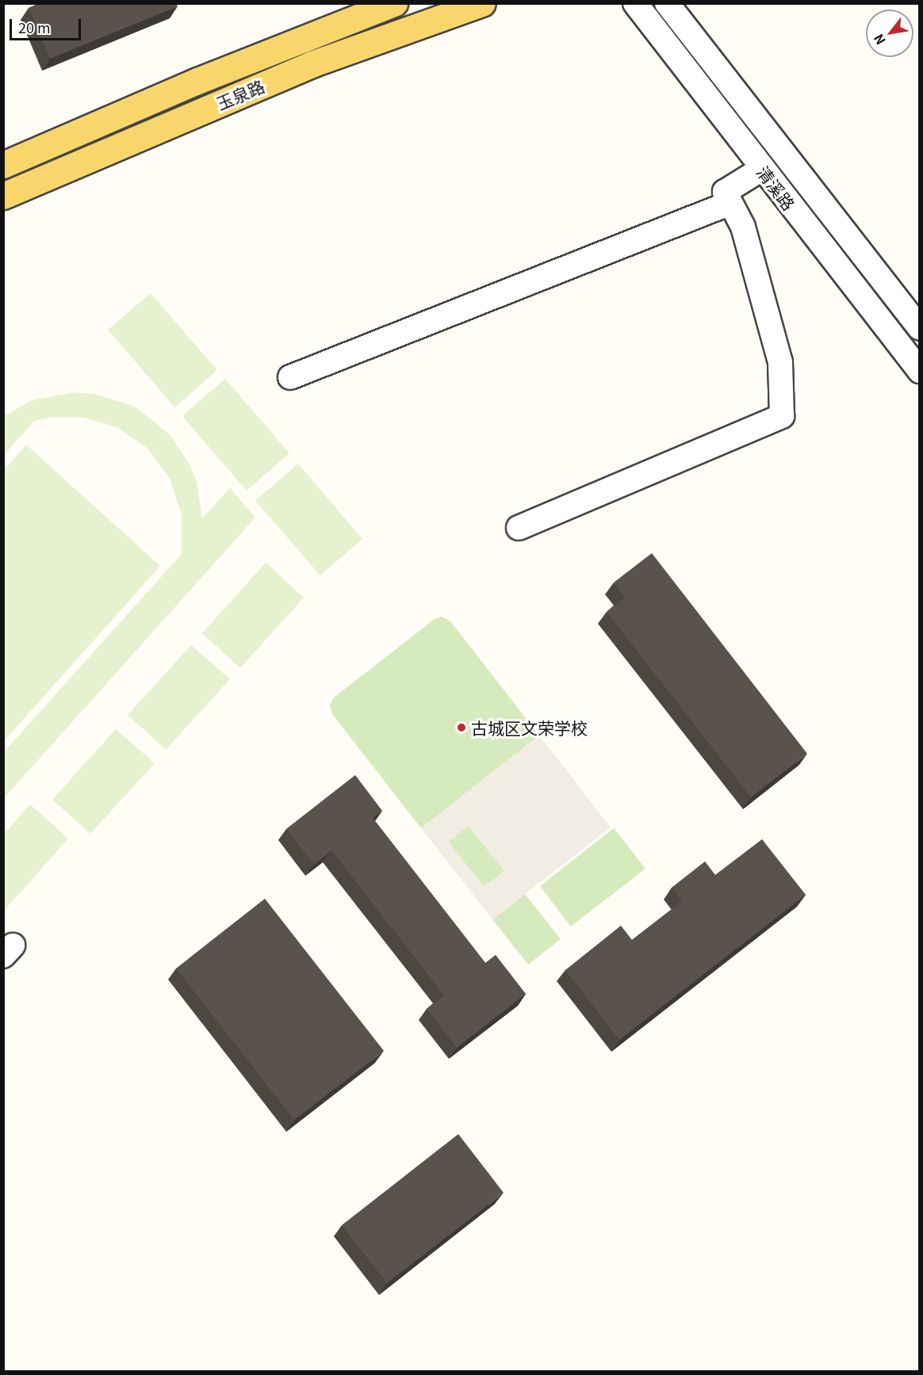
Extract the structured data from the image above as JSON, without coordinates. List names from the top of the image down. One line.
{"streets":{"main road":["玉泉路"],"street":["清溪路"]},"places":["古城区文荣学校"],"scale_bar":"20 m","north":"bottom left"}
